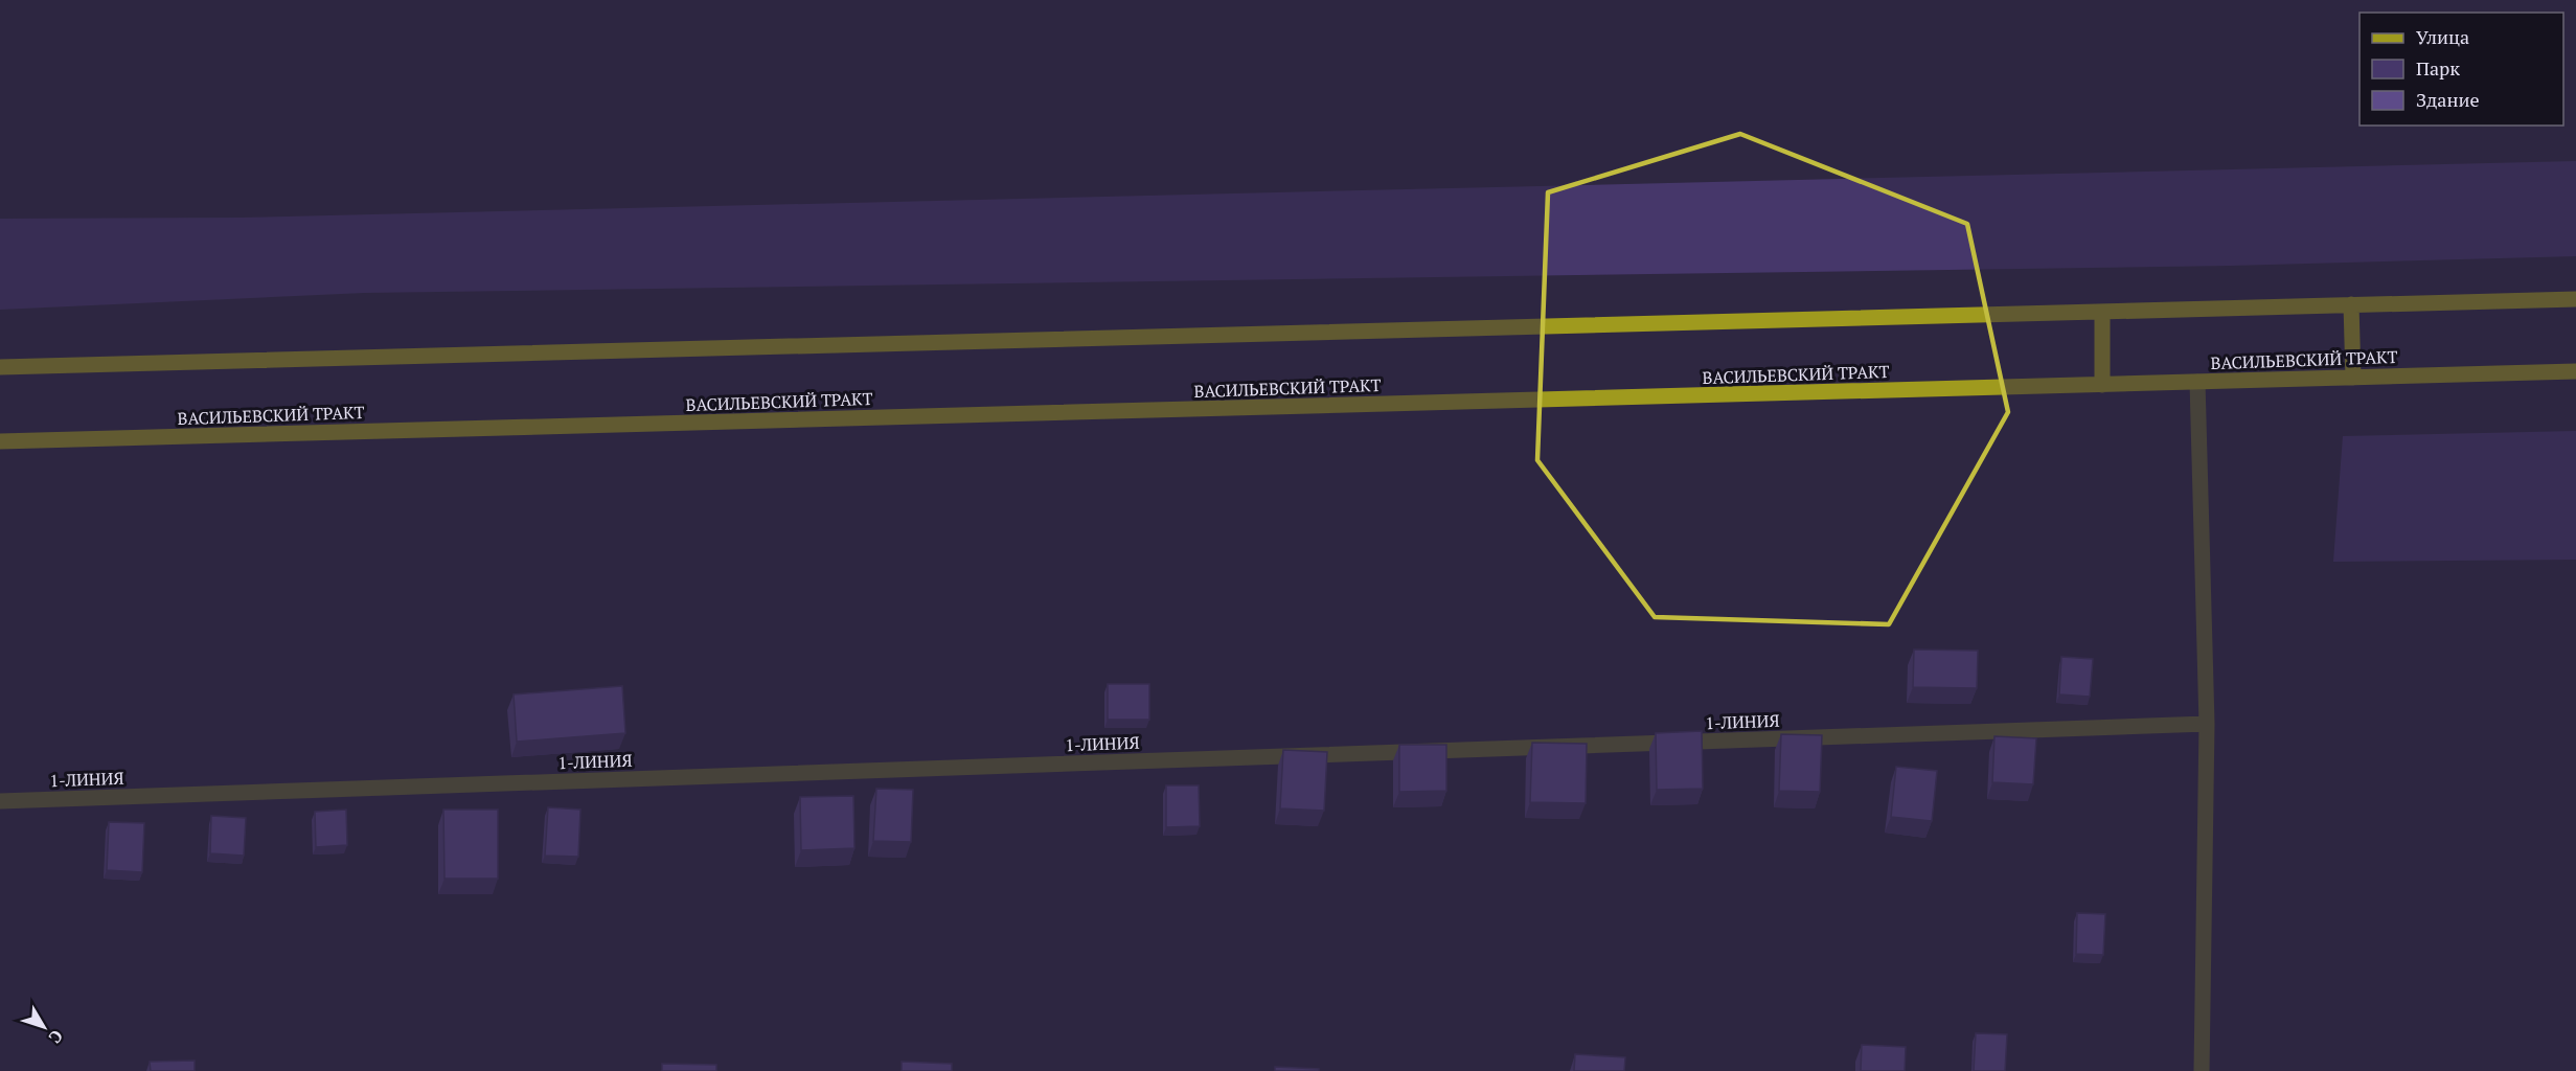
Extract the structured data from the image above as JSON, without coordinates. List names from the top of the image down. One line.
{"streets":{"main road":["ВАСИЛЬЕВСКИЙ ТРАКТ"],"street":["1-ЛИНИЯ"]},"legend":["Улица","Парк","Здание"],"north":"bottom right"}
